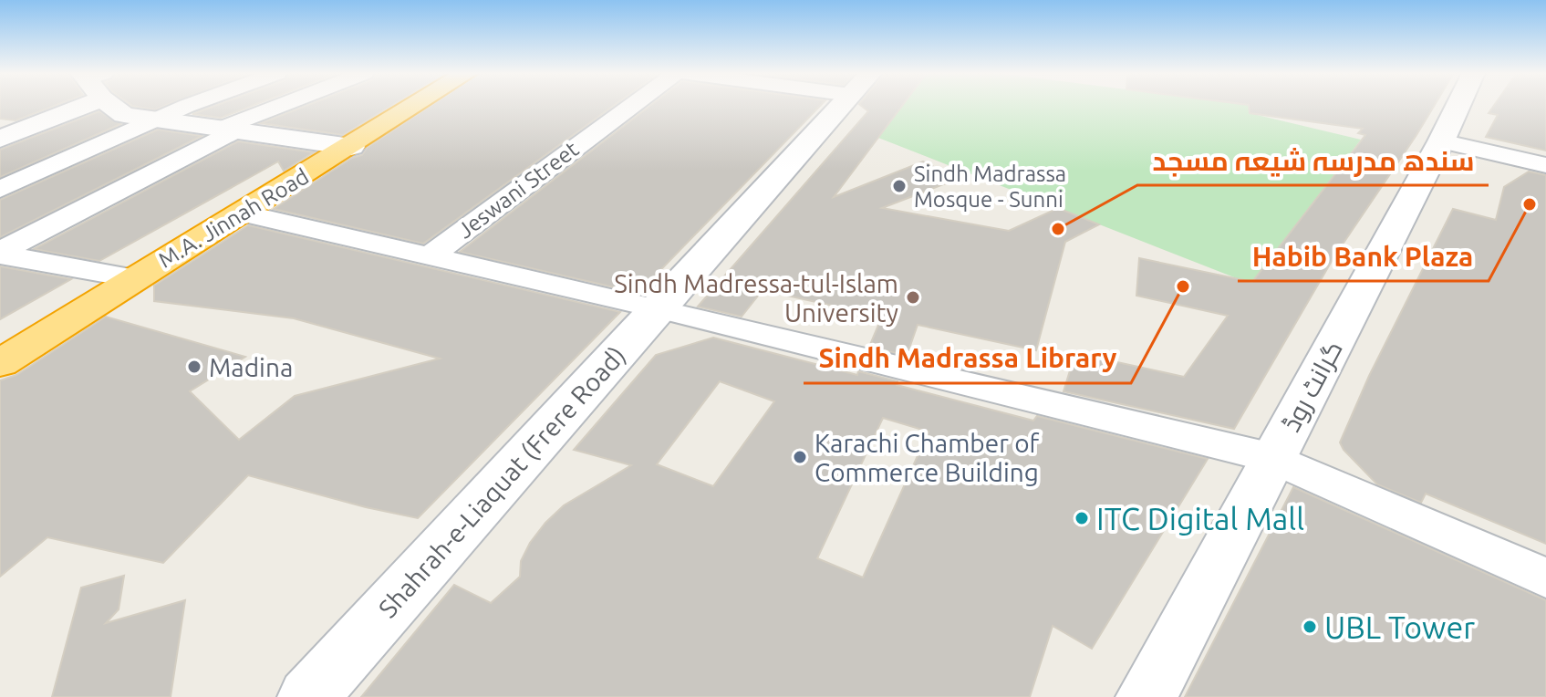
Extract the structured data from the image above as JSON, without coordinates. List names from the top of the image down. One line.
{"streets":{"highway":["M.A. Jinnah Road"],"street":["Jeswani Street","گرانٹ روڈ","Shahrah-e-Liaquat (Frere Road)"]},"places":["Sindh Madrassa Mosque - Sunni","Habib Bank Plaza","سندھ مدرسہ شیعہ مسجد","Sindh Madrassa Library","Sindh Madressa-tul-Islam University","Madina","Karachi Chamber of Commerce Building","ITC Digital Mall","UBL Tower"]}
